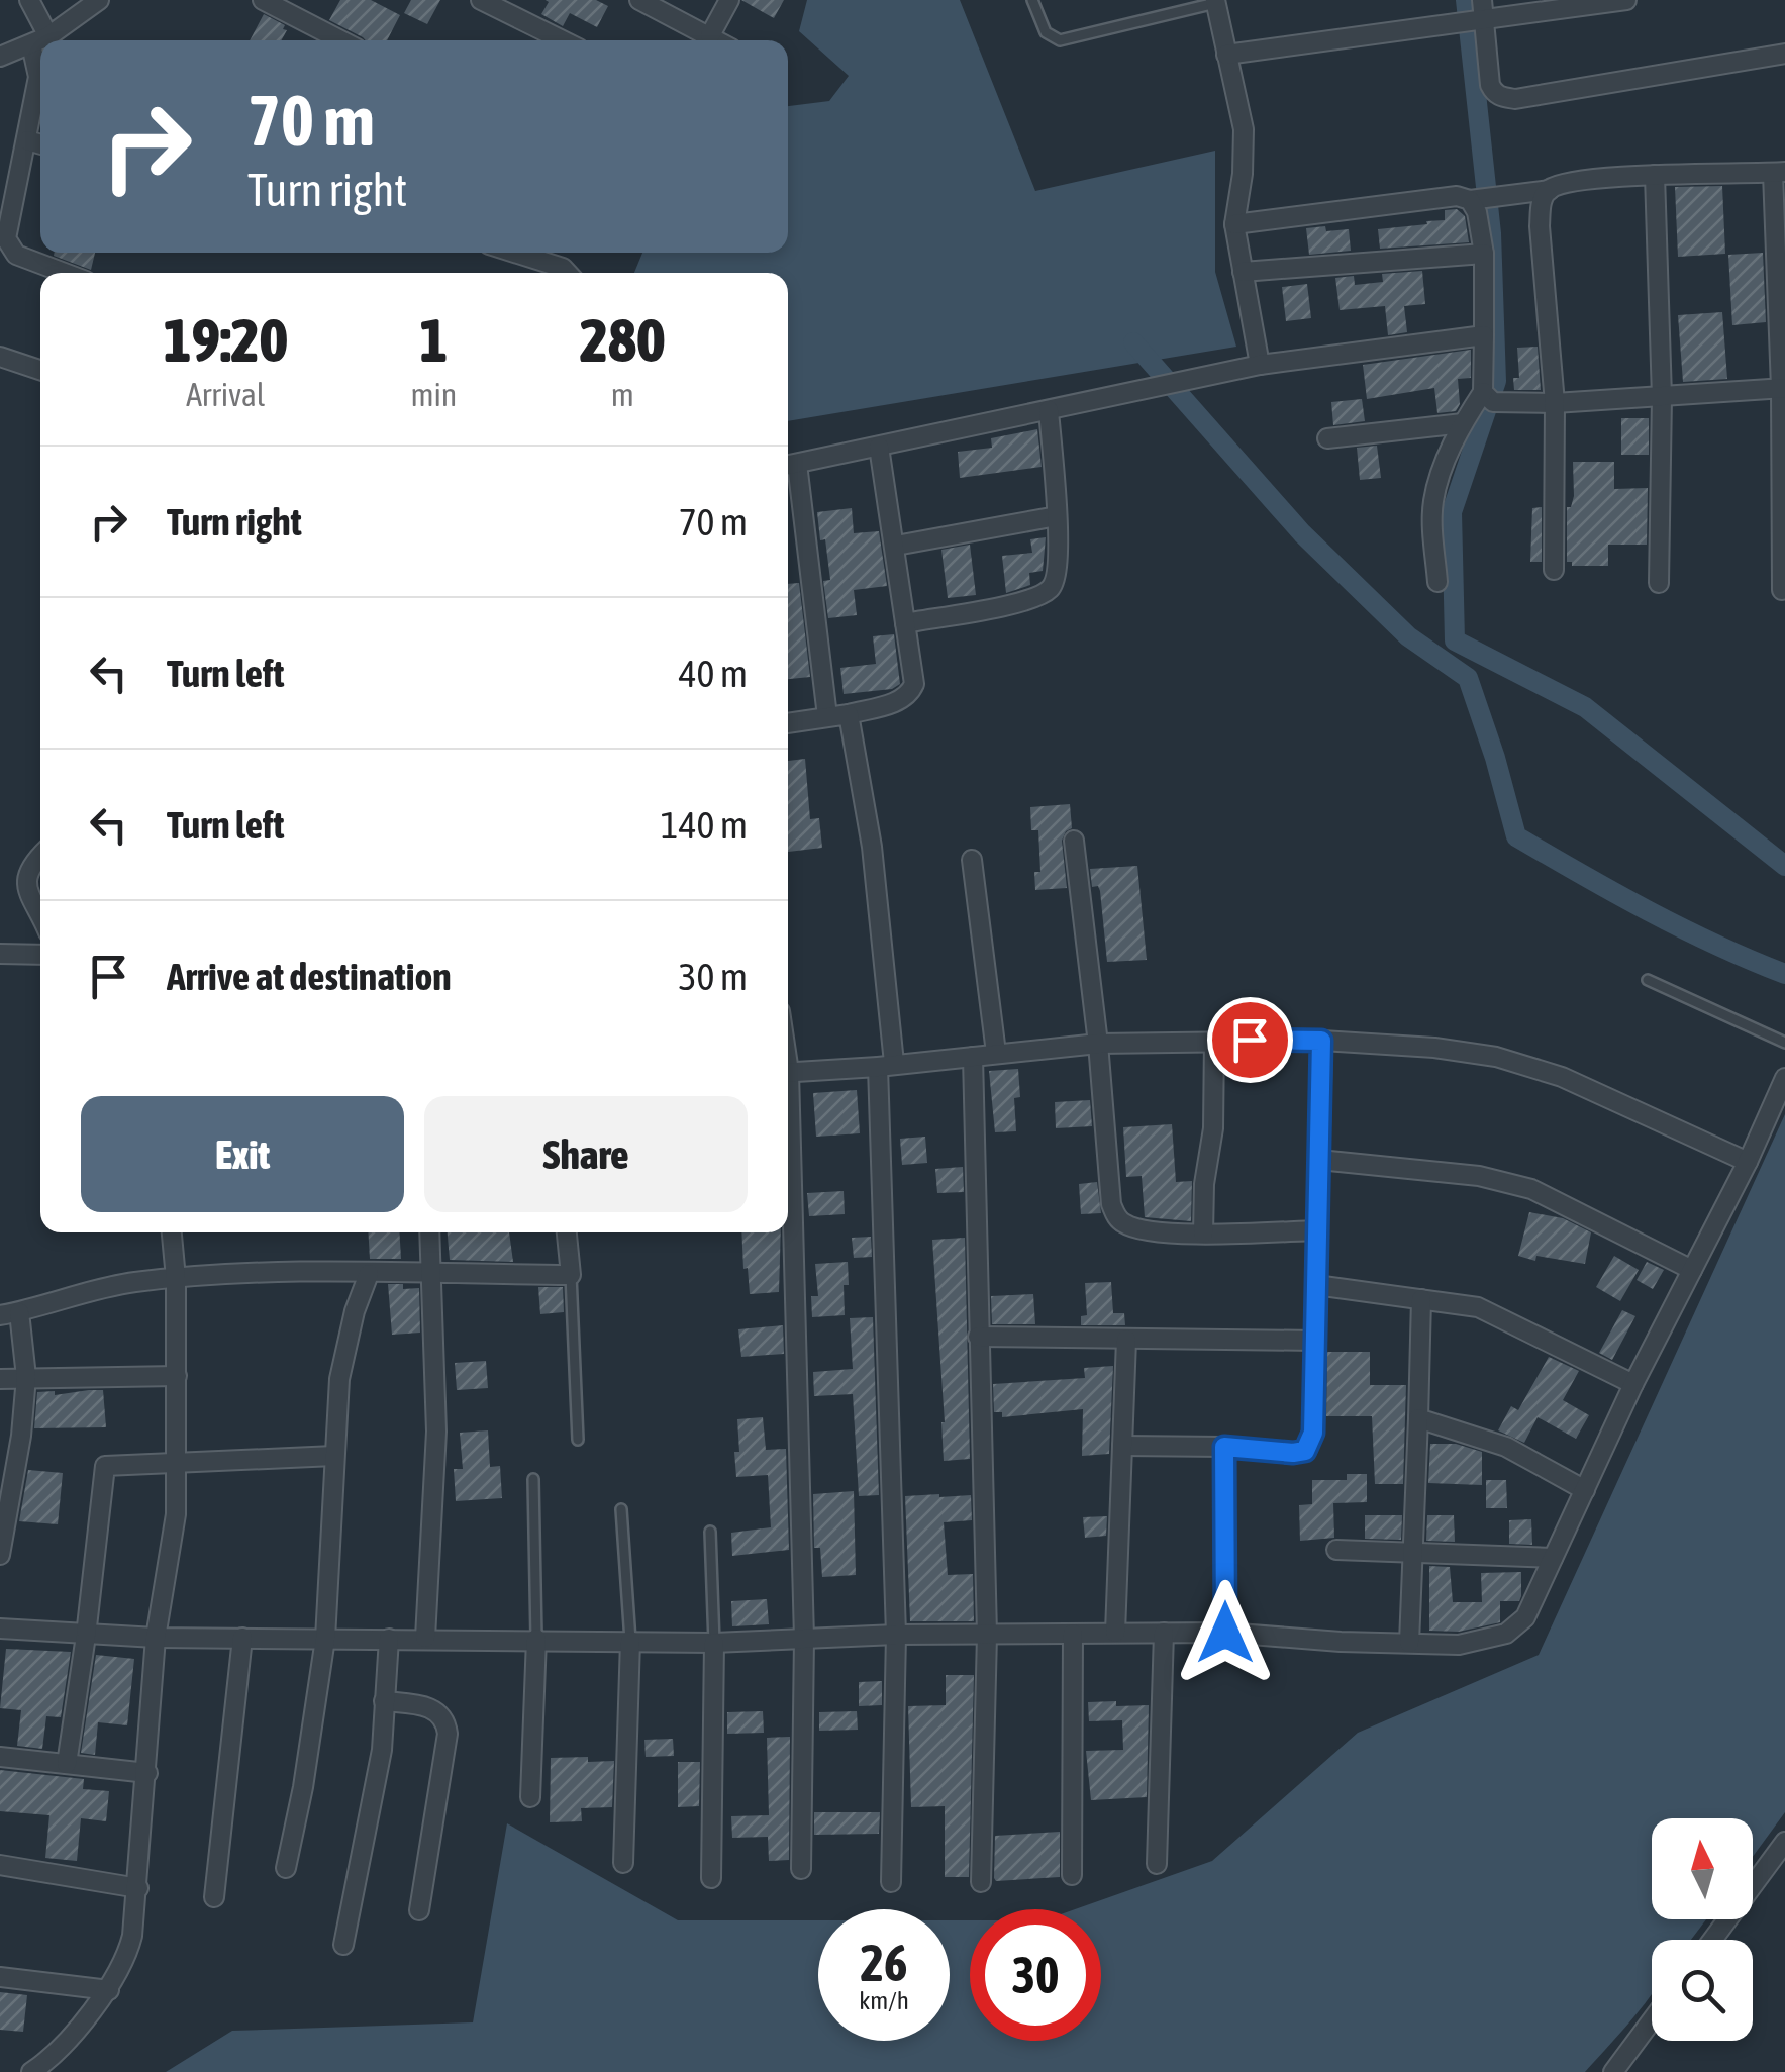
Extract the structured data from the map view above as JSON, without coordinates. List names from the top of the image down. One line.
{"north":"top","page":{"turn":["70 m","Turn right"],"eta":["19:20","Arrival","1","min","280","m"],"list":[{"name":"Turn right","value":"70 m"},{"name":"Turn left","value":"40 m"},{"name":"Turn left","value":"140 m"},{"name":"Arrive at destination","value":"30 m"}],"buttons":["Exit","Share"],"speed":"26 km/h","limit":"30"}}
